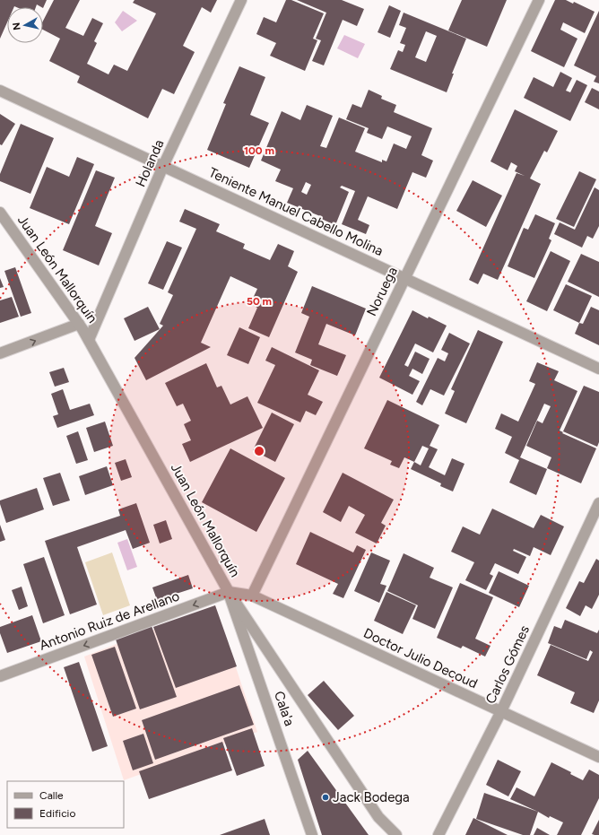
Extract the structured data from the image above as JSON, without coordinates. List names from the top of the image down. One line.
{"streets":{"street":["Holanda","Teniente Manuel Cabello Molina","Juan León Mallorquín","Noruega","Antonio Ruiz de Arellano","Doctor Julio Decoud","Carlos Gómes","Cala'a"]},"crossings":[["Holanda","Teniente Manuel Cabello Molina"],["Holanda","Juan León Mallorquín"],["Teniente Manuel Cabello Molina","Noruega"],["Juan León Mallorquín","Antonio Ruiz de Arellano"],["Juan León Mallorquín","Doctor Julio Decoud"],["Juan León Mallorquín","Cala'a"],["Noruega","Doctor Julio Decoud"],["Antonio Ruiz de Arellano","Doctor Julio Decoud"],["Antonio Ruiz de Arellano","Cala'a"],["Doctor Julio Decoud","Carlos Gómes"],["Doctor Julio Decoud","Cala'a"]],"one_way":["Antonio Ruiz de Arellano"],"places":["Jack Bodega"],"legend":["Calle","Edificio"],"north":"left","rings":["100 m","50 m"]}
